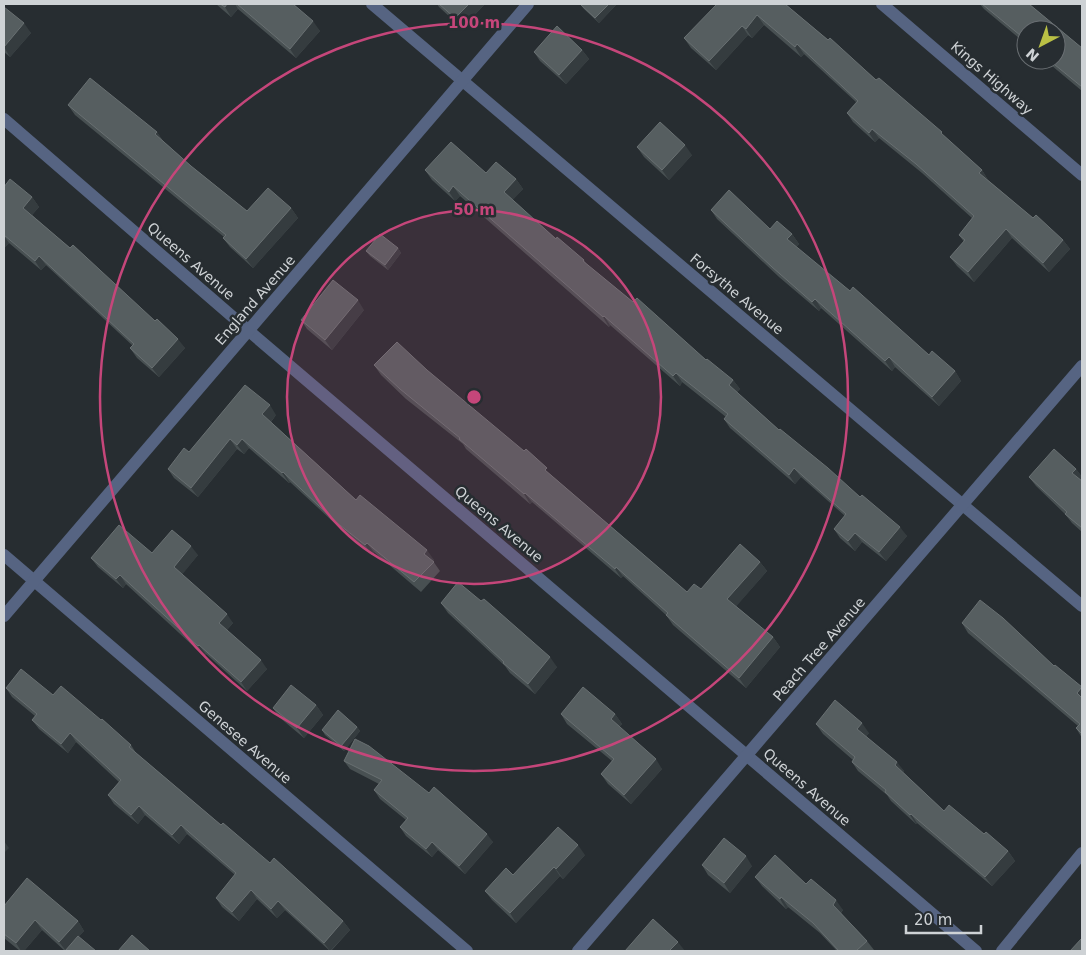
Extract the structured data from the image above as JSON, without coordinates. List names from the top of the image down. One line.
{"streets":{"street":["Kings Highway","Queens Avenue","Forsythe Avenue","England Avenue","Peach Tree Avenue","Genesee Avenue"]},"crossings":[["Queens Avenue","England Avenue"],["Queens Avenue","Peach Tree Avenue"],["Forsythe Avenue","England Avenue"],["Forsythe Avenue","Peach Tree Avenue"],["England Avenue","Genesee Avenue"]],"scale_bar":"20 m","north":"bottom left","rings":["100 m","50 m"]}
